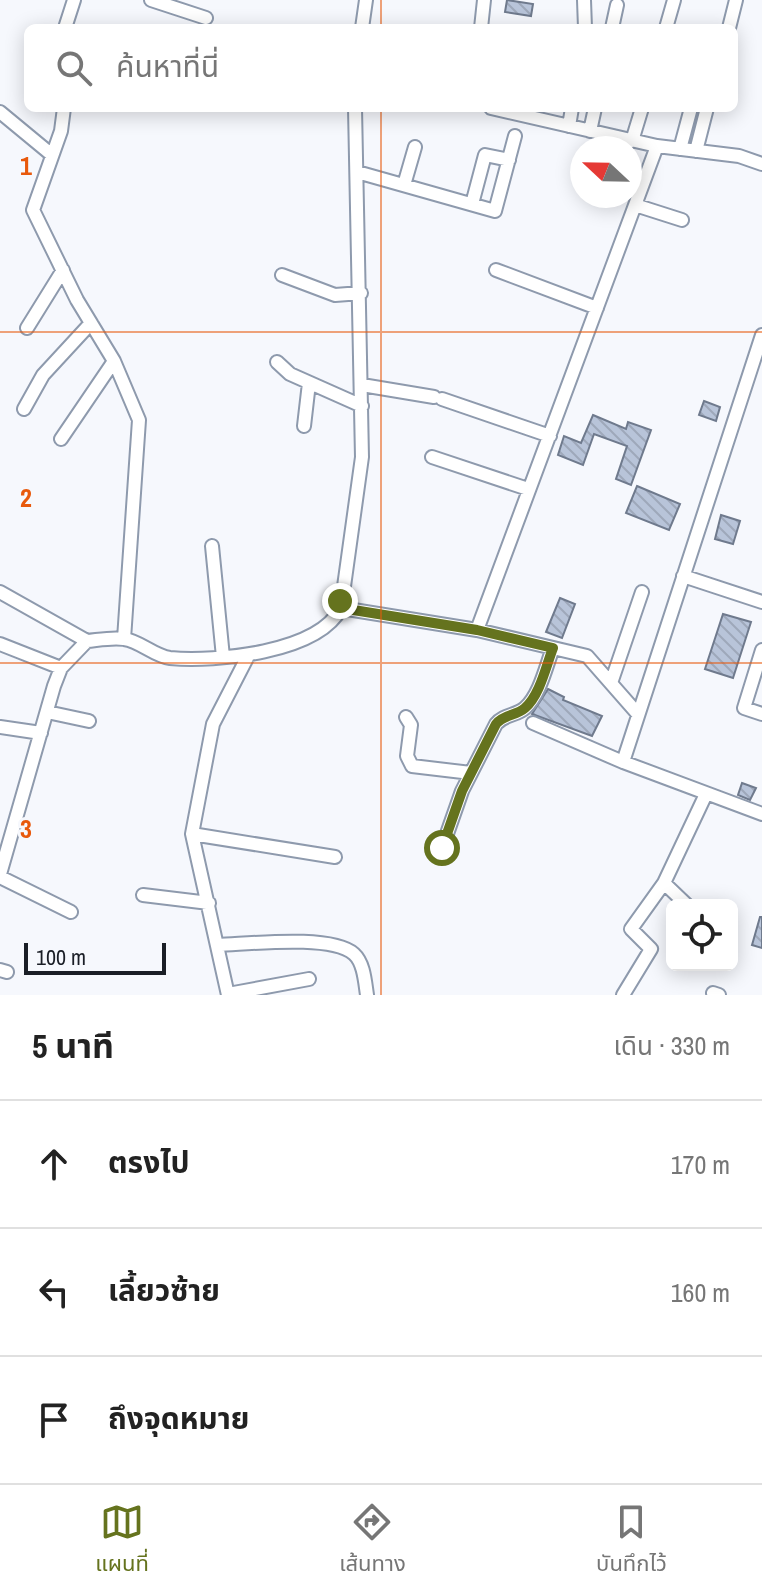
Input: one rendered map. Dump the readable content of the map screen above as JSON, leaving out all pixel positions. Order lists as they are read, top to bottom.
{
  "scale_bar": "100 m",
  "north": "left",
  "page": {
    "search": "ค้นหาที่นี่",
    "scale": "100 m",
    "heading": ["5 นาที", "เดิน · 330 m"],
    "list": [
      ["ตรงไป", "170 m"],
      ["เลี้ยวซ้าย", "160 m"],
      "ถึงจุดหมาย"
    ],
    "nav": ["แผนที่", "เส้นทาง", "บันทึกไว้"]
  },
  "grid": {
    "rows": ["1", "2", "3"]
  }
}
